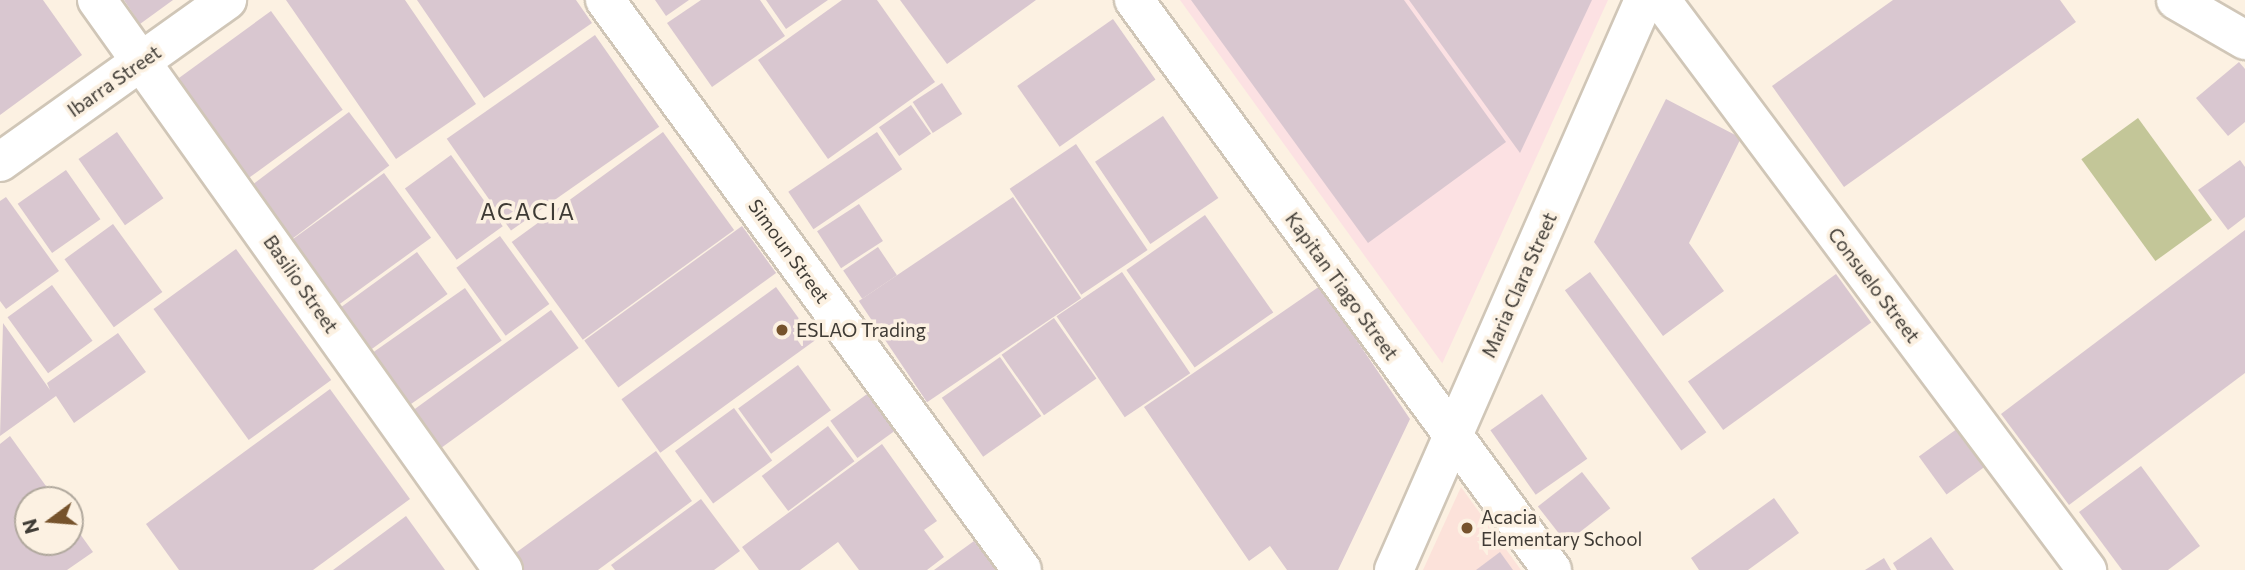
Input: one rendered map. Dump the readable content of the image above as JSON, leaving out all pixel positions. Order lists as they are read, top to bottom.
{
  "streets": {
    "street": [
      "Ibarra Street",
      "Simoun Street",
      "Basilio Street",
      "Maria Clara Street",
      "Consuelo Street",
      "Kapitan Tiago Street"
    ]
  },
  "crossings": [
    ["Ibarra Street", "Basilio Street"],
    ["Maria Clara Street", "Kapitan Tiago Street"]
  ],
  "districts": ["ACACIA"],
  "places": ["ESLAO Trading", "Acacia Elementary School"],
  "north": "left"
}
